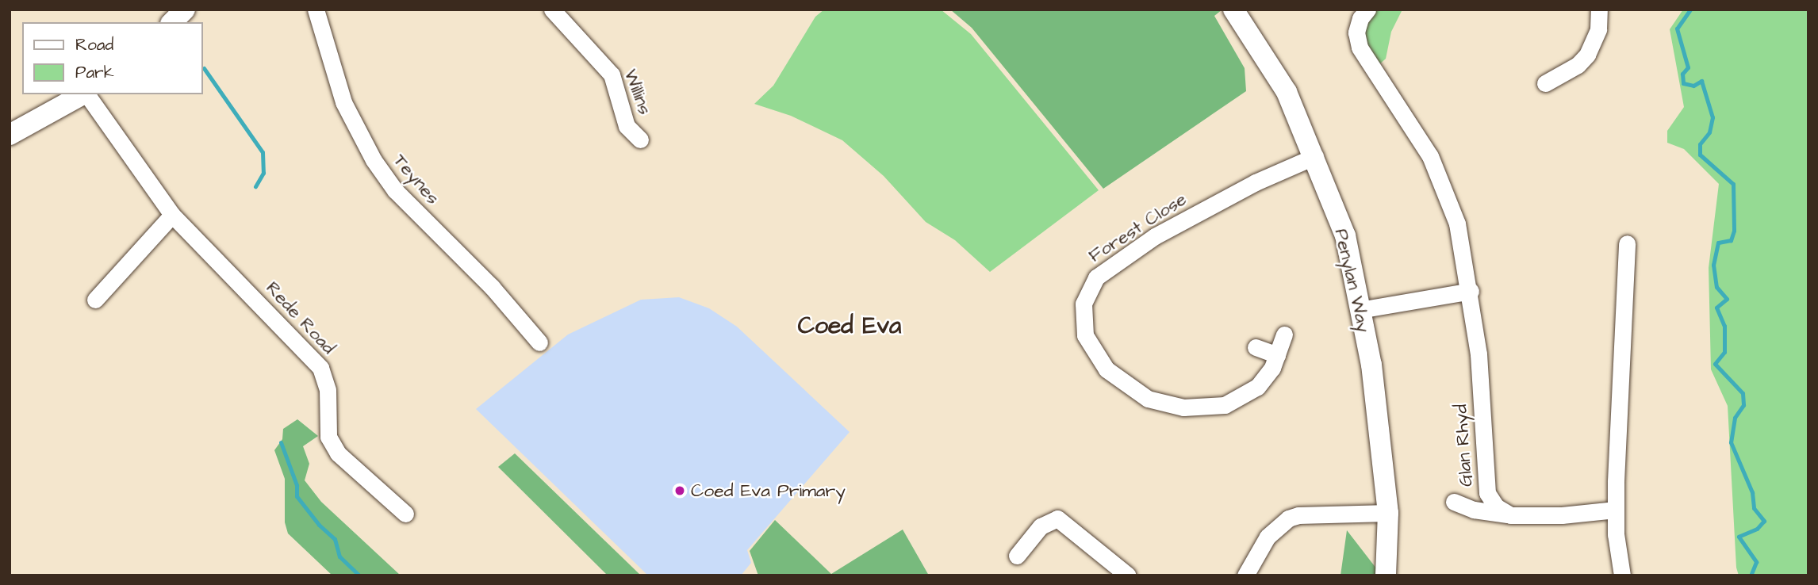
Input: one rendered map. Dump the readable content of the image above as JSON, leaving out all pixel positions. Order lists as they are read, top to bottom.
{
  "streets": {
    "street": [
      "Willins",
      "Teynes",
      "Forest Close",
      "Penylan Way",
      "Rede Road",
      "Glan Rhyd"
    ]
  },
  "crossings": [
    ["Forest Close", "Penylan Way"]
  ],
  "districts": ["Coed Eva"],
  "places": ["Coed Eva Primary"],
  "legend": ["Road", "Park"]
}
